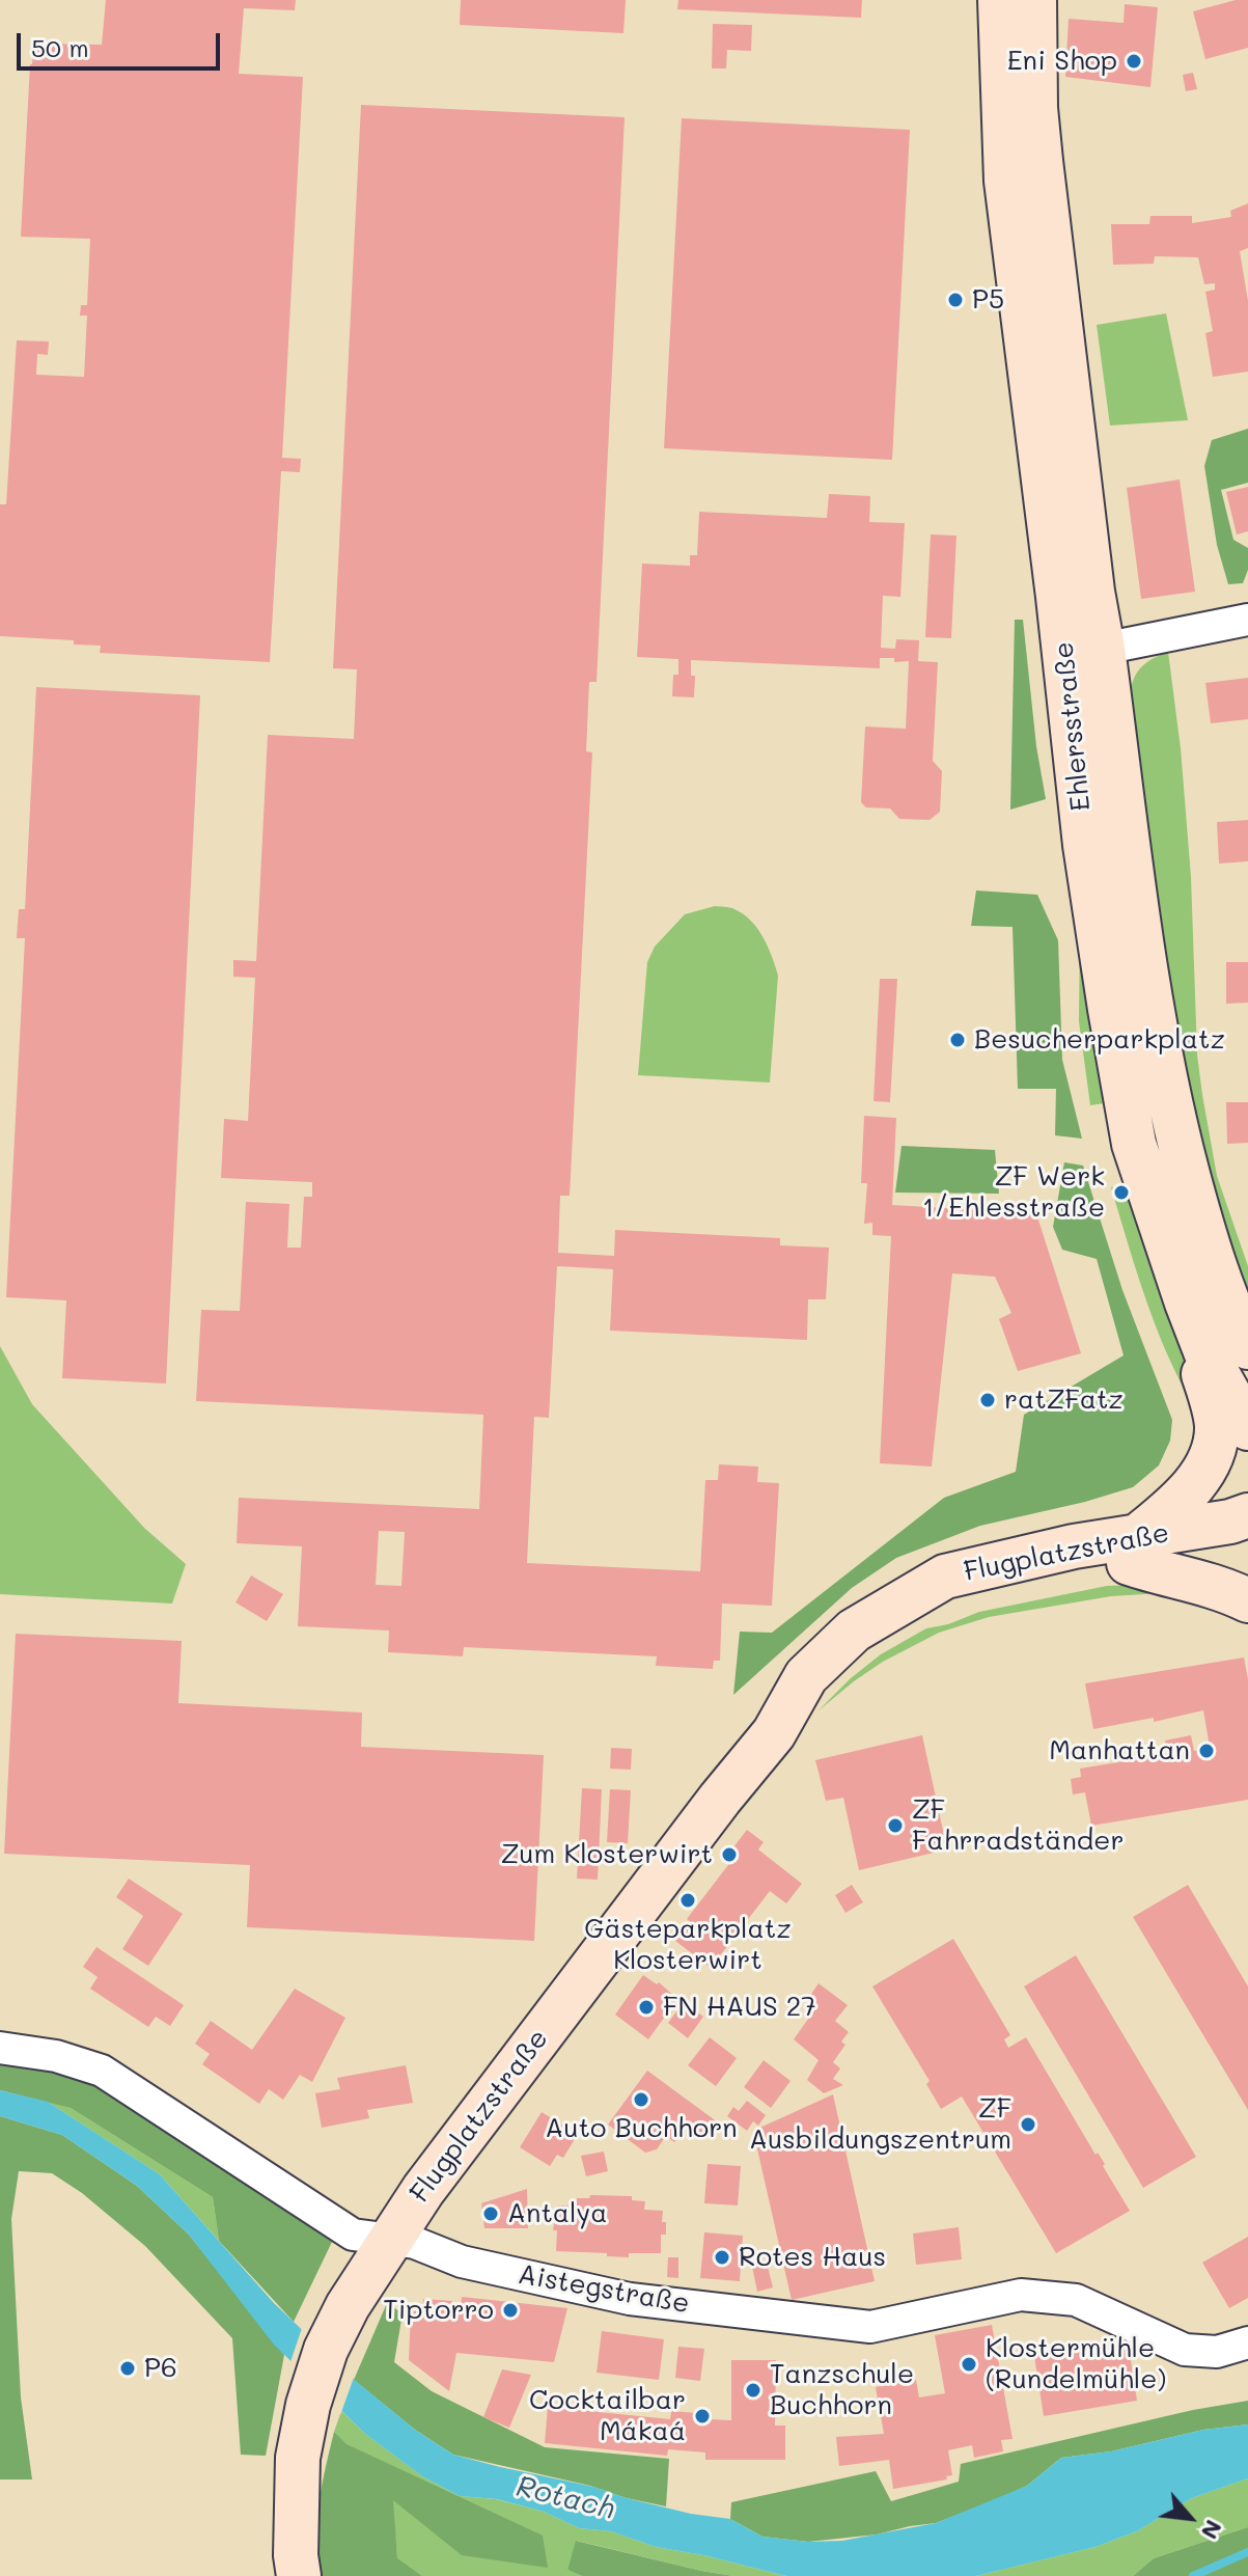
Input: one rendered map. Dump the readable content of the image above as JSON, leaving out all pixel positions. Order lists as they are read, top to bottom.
{
  "streets": {
    "street": ["Ehlersstraße", "Flugplatzstraße", "Aistegstraße"]
  },
  "crossings": [
    ["Flugplatzstraße", "Aistegstraße"]
  ],
  "water": ["Rotach"],
  "places": [
    "Eni Shop",
    "P5",
    "Besucherparkplatz",
    "ZF Werk 1/Ehlesstraße",
    "ratZFatz",
    "Manhattan",
    "ZF Fahrradständer",
    "Zum Klosterwirt",
    "Gästeparkplatz Klosterwirt",
    "FN HAUS 27",
    "Auto Buchhorn",
    "ZF Ausbildungszentrum",
    "Antalya",
    "Rotes Haus",
    "Tiptorro",
    "Klostermühle (Rundelmühle)",
    "P6",
    "Tanzschule Buchhorn",
    "Cocktailbar Mákaá"
  ],
  "scale_bar": "50 m",
  "north": "bottom right"
}
